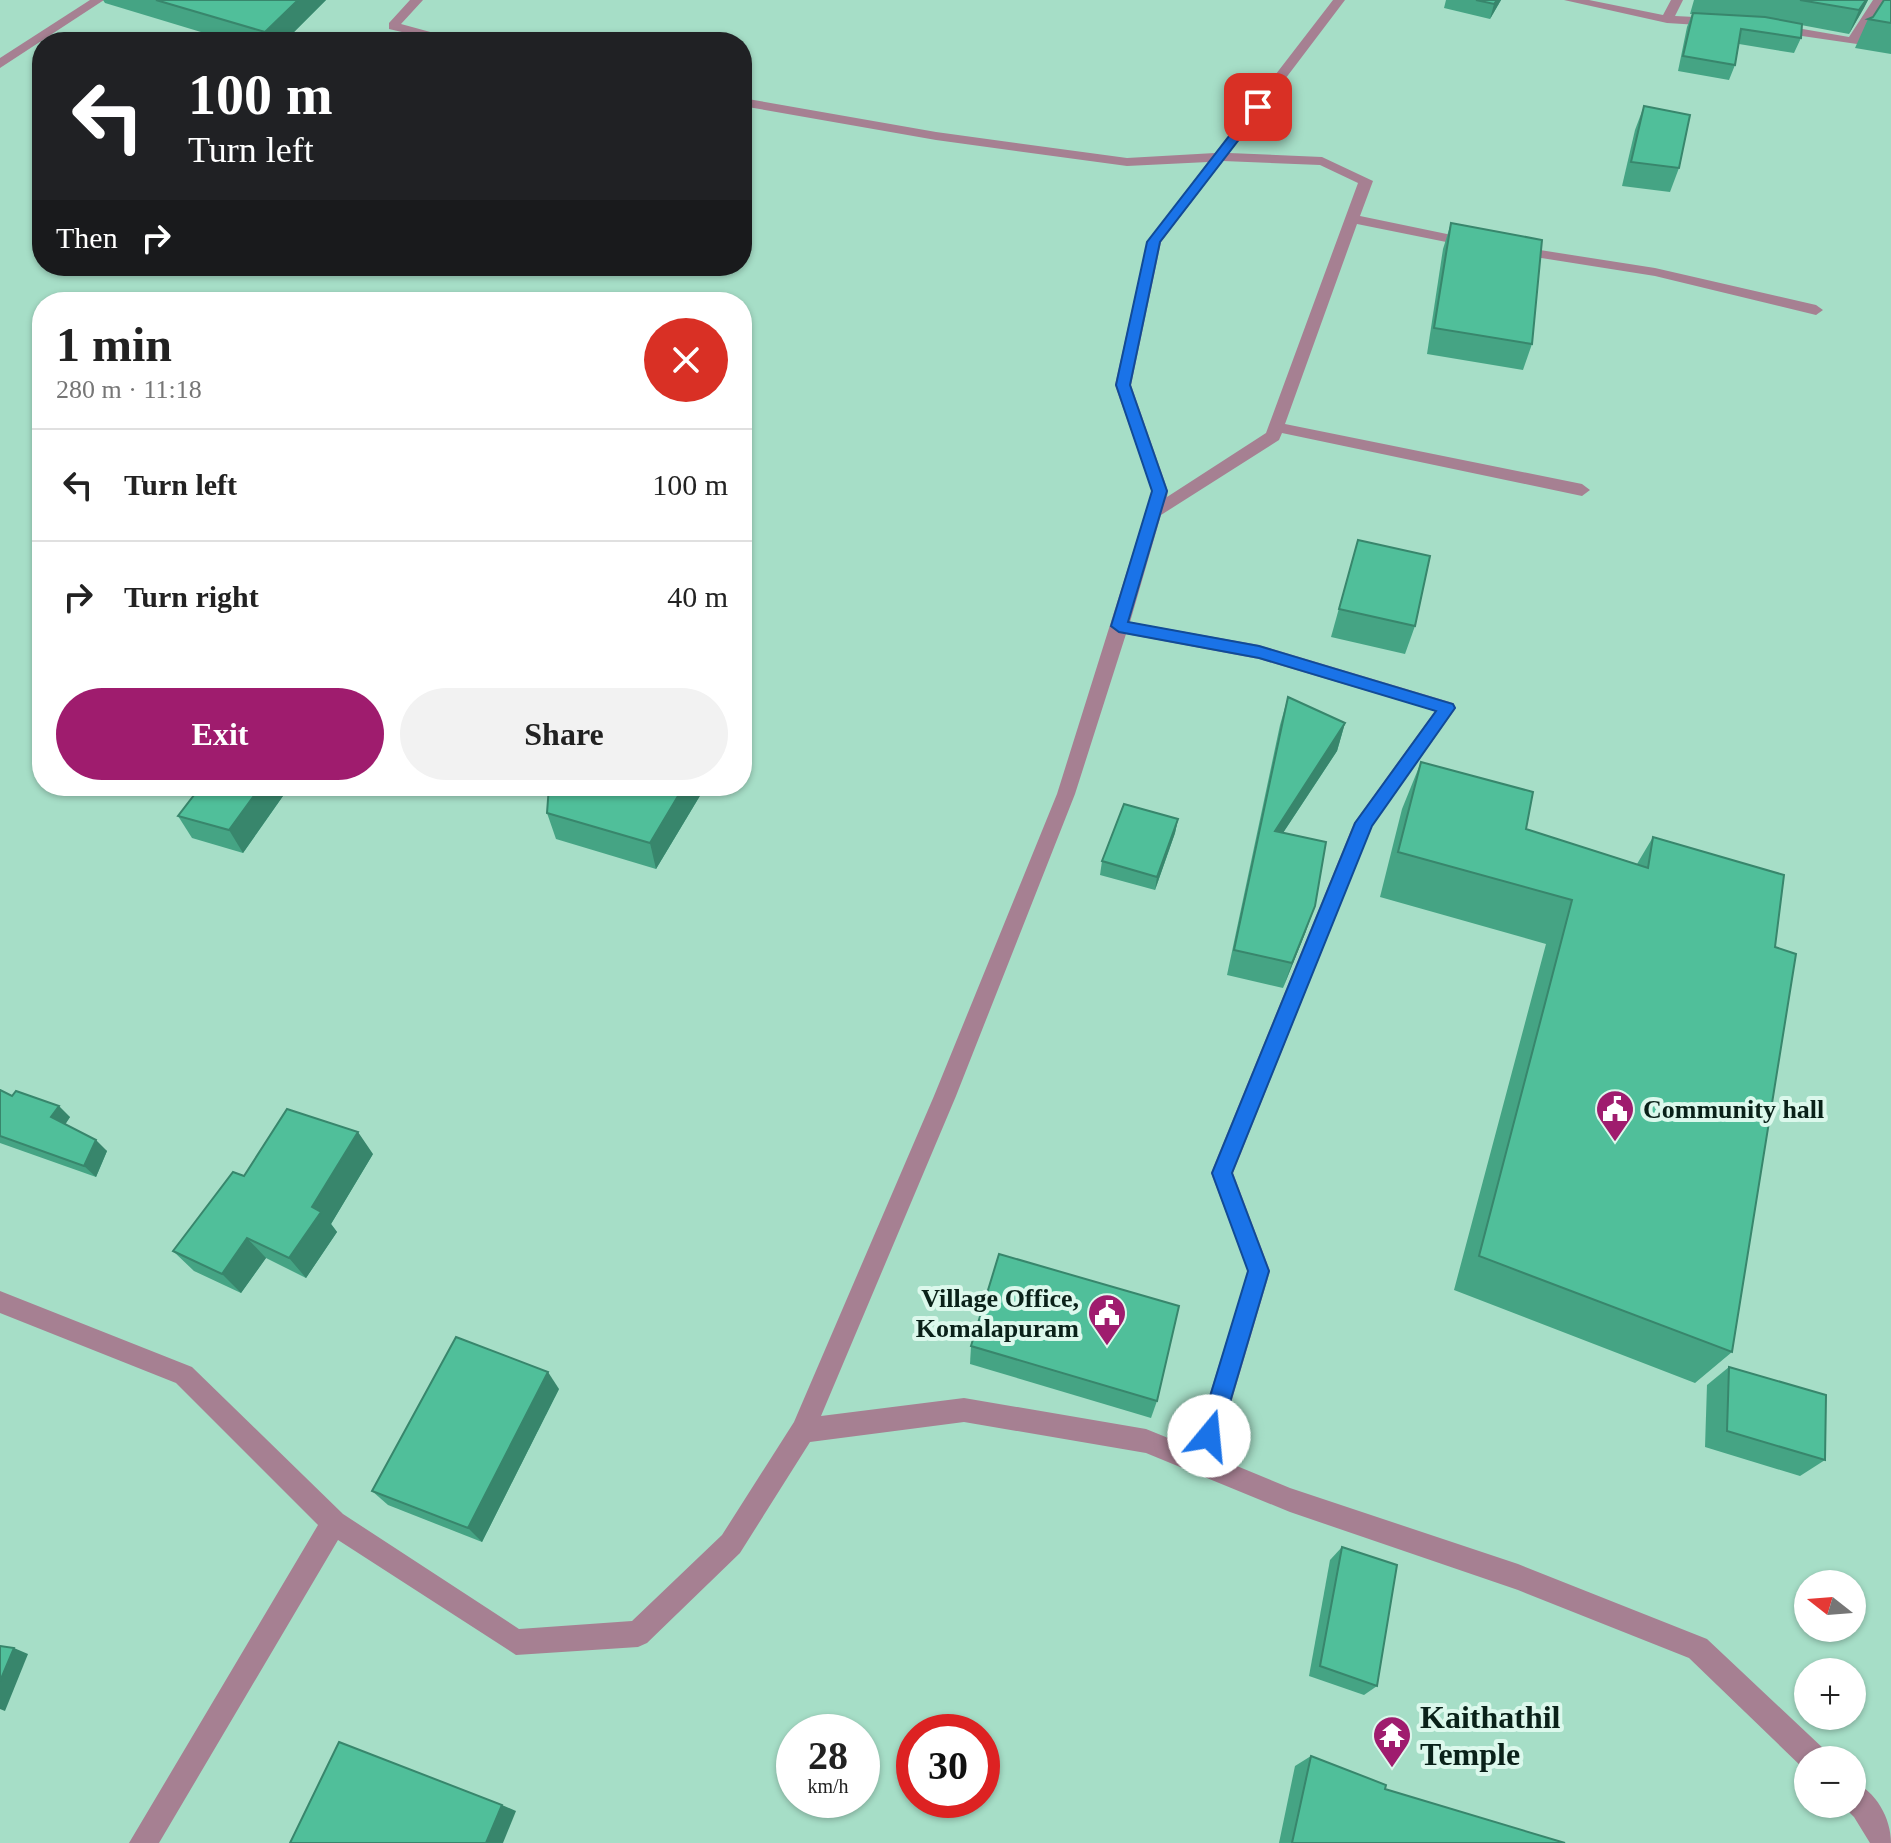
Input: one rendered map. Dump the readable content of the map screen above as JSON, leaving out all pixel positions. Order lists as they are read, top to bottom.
{
  "places": {
    "public building": ["Community hall", "Village Office, Komalapuram"],
    "temple": ["Kaithathil Temple"]
  },
  "north": "left",
  "page": {
    "turn": ["100 m", "Turn left"],
    "then": "Then",
    "heading": ["1 min", "280 m · 11:18"],
    "list": [
      {
        "name": "Turn left",
        "value": "100 m"
      },
      {
        "name": "Turn right",
        "value": "40 m"
      }
    ],
    "buttons": ["Exit", "Share"],
    "map_buttons": ["+", "−"],
    "speed": "28 km/h",
    "limit": "30"
  }
}
